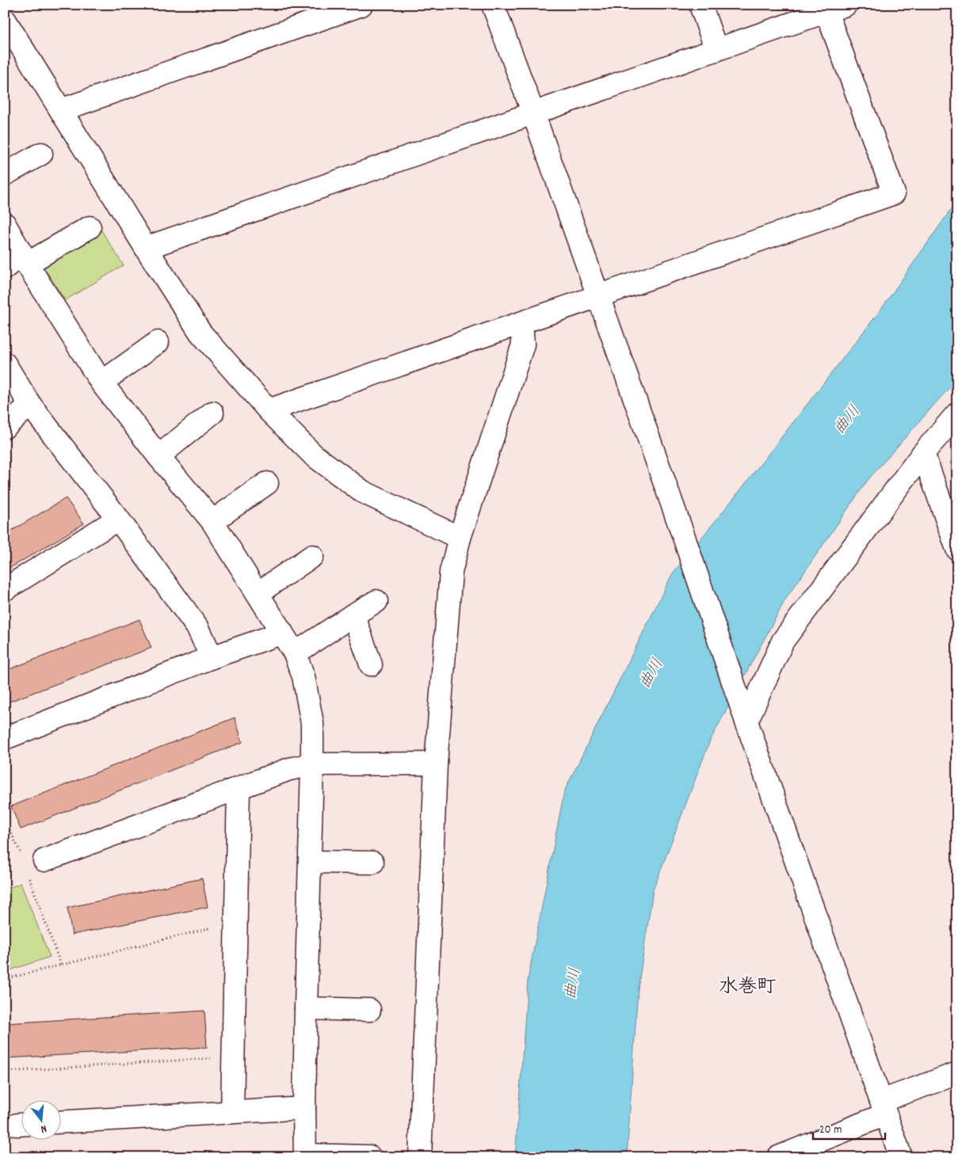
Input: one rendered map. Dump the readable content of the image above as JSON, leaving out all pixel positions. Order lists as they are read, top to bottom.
{
  "districts": ["水巻町"],
  "water": ["曲川"],
  "scale_bar": "20 m",
  "north": "bottom"
}
